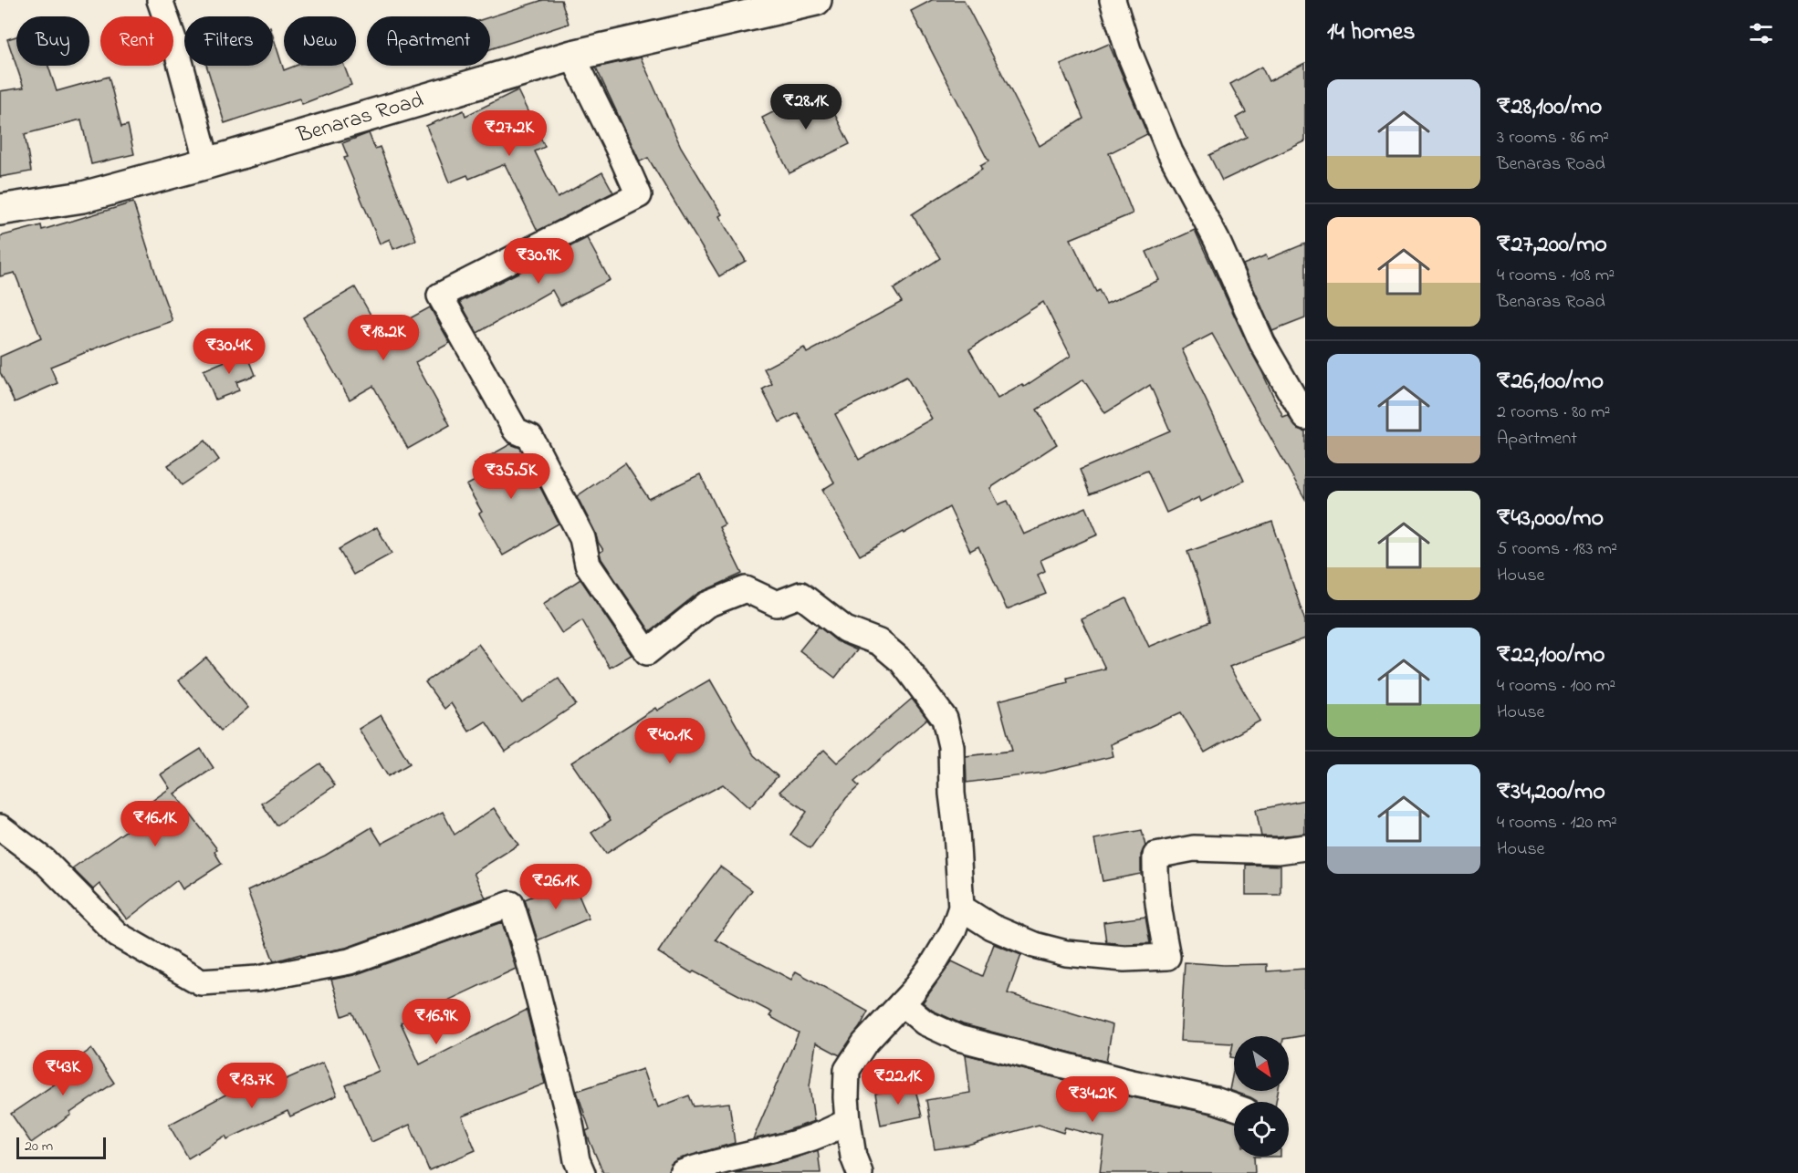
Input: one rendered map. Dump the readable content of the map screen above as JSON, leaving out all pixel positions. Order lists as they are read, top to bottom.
{
  "streets": {
    "main road": ["Benaras Road"]
  },
  "scale_bar": "20 m",
  "north": "bottom right",
  "page": {
    "heading": "14 homes",
    "chip": [
      "Buy",
      "Rent",
      "Filters",
      "New",
      "Apartment"
    ],
    "list": [
      {
        "name": "₹28,100/mo",
        "note": "3 rooms · 86 m² · Benaras Road"
      },
      {
        "name": "₹27,200/mo",
        "note": "4 rooms · 108 m² · Benaras Road"
      },
      {
        "name": "₹26,100/mo",
        "note": "2 rooms · 80 m² · Apartment"
      },
      {
        "name": "₹43,000/mo",
        "note": "5 rooms · 183 m² · House"
      },
      {
        "name": "₹22,100/mo",
        "note": "4 rooms · 100 m² · House"
      },
      {
        "name": "₹34,200/mo",
        "note": "4 rooms · 120 m² · House"
      }
    ],
    "price": [
      "₹28.1K",
      "₹27.2K",
      "₹30.9K",
      "₹18.2K",
      "₹30.4K",
      "₹35.5K",
      "₹40.1K",
      "₹16.1K",
      "₹26.1K",
      "₹16.9K",
      "₹43K",
      "₹22.1K",
      "₹13.7K",
      "₹34.2K"
    ],
    "scale": "20 m"
  }
}
